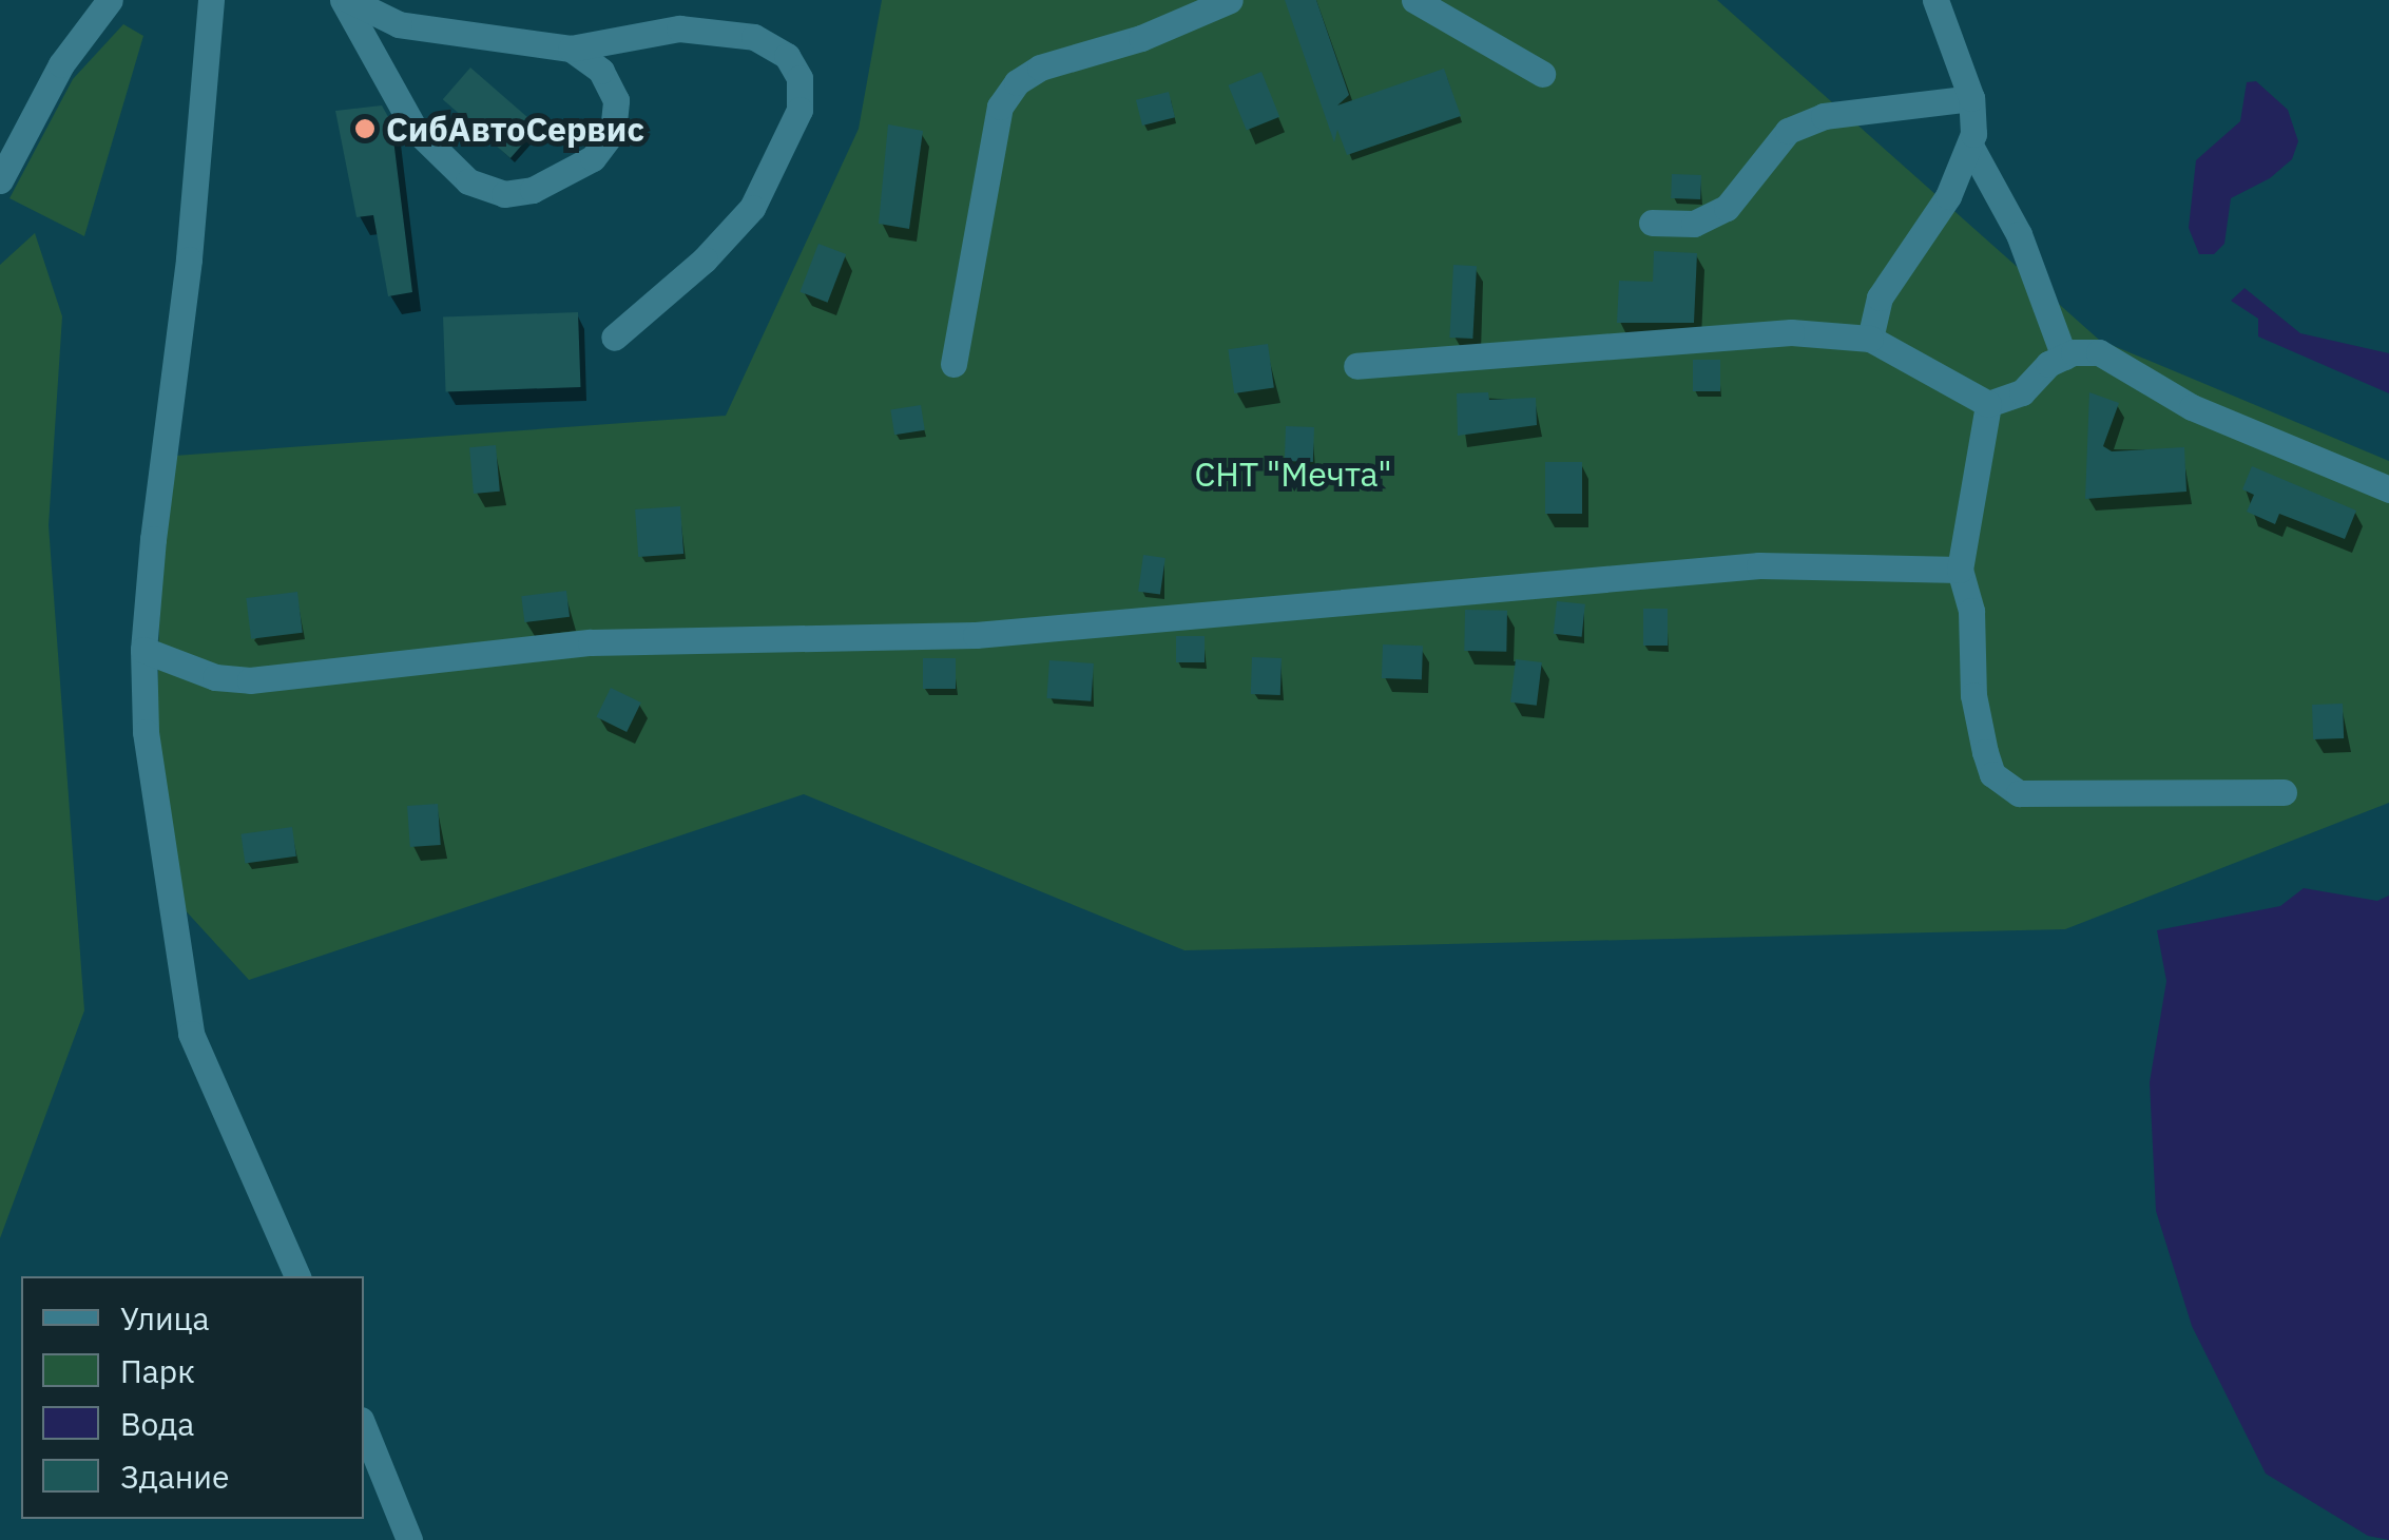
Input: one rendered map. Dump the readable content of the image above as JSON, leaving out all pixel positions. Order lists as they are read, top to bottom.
{
  "parks": ["СНТ \"Мечта\""],
  "places": ["СибАвтоСервис"],
  "legend": [
    "Улица",
    "Парк",
    "Вода",
    "Здание"
  ]
}
